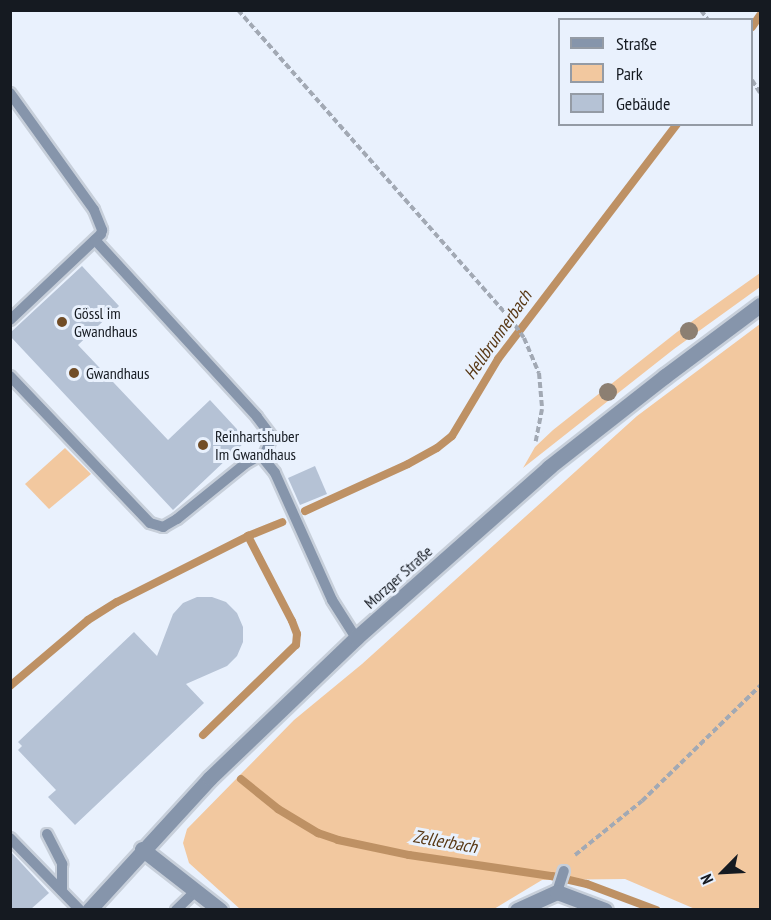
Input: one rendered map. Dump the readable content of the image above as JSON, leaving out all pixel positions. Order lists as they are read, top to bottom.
{
  "streets": {
    "street": ["Morzger Straße"]
  },
  "water": ["Hellbrunnerbach", "Zellerbach"],
  "places": ["Gössl im Gwandhaus", "Gwandhaus", "Reinhartshuber Im Gwandhaus"],
  "legend": ["Straße", "Park", "Gebäude"],
  "north": "bottom left"
}
